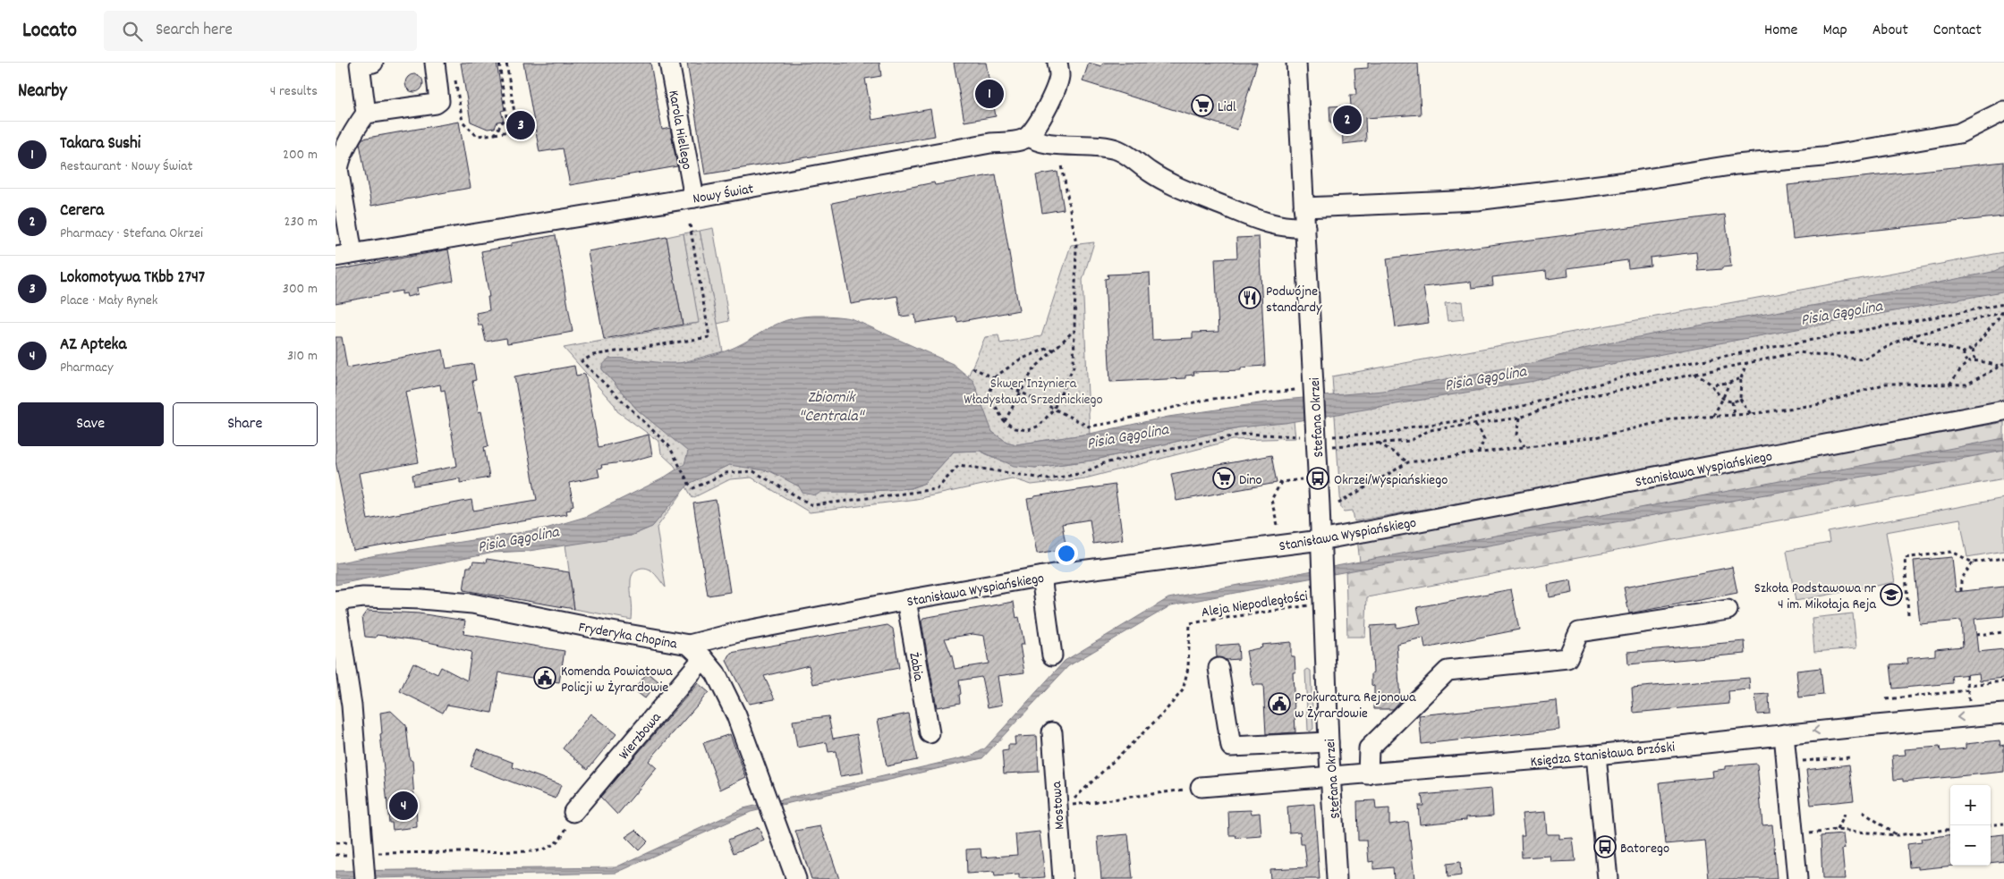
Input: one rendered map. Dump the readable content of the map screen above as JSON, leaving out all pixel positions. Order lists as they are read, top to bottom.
{
  "streets": {
    "street": [
      "Karola Hiellego",
      "Nowy Świat",
      "Stefana Okrzei",
      "Stanisława Wyspiańskiego",
      "Fryderyka Chopina",
      "Żabia",
      "Wierzbowa",
      "Księdza Stanisława Brzóski",
      "Mostowa"
    ],
    "path": ["Aleja Niepodległości"]
  },
  "crossings": [
    ["Karola Hiellego", "Nowy Świat"],
    ["Stefana Okrzei", "Stanisława Wyspiańskiego"],
    ["Stefana Okrzei", "Aleja Niepodległości"],
    ["Stefana Okrzei", "Księdza Stanisława Brzóski"],
    ["Stanisława Wyspiańskiego", "Fryderyka Chopina"],
    ["Stanisława Wyspiańskiego", "Żabia"],
    ["Aleja Niepodległości", "Księdza Stanisława Brzóski"],
    ["Fryderyka Chopina", "Wierzbowa"]
  ],
  "water": ["Pisia Gągolina", "Zbiornik \"Centrala\""],
  "parks": ["Skwer Inżyniera Władysława Srzednickiego"],
  "places": {
    "supermarket": ["Lidl", "Dino"],
    "restaurant": ["Podwójne standardy"],
    "bus stop": ["Okrzei/Wyspiańskiego", "Batorego"],
    "school or university": ["Szkoła Podstawowa nr 4 im. Mikołaja Reja"],
    "public building": ["Komenda Powiatowa Policji w Żyrardowie", "Prokuratura Rejonowa w Żyrardowie"]
  },
  "page": {
    "header": "Locato",
    "search": "Search here",
    "nav": [
      "Home",
      "Map",
      "About",
      "Contact"
    ],
    "heading": ["Nearby", "4 results"],
    "pins": [
      "1",
      "2",
      "3",
      "4"
    ],
    "list": [
      {
        "mark": "1",
        "name": "Takara Sushi",
        "note": "Restaurant · Nowy Świat",
        "value": "200 m"
      },
      {
        "mark": "2",
        "name": "Cerera",
        "note": "Pharmacy · Stefana Okrzei",
        "value": "230 m"
      },
      {
        "mark": "3",
        "name": "Lokomotywa TKbb 2747",
        "note": "Place · Mały Rynek",
        "value": "300 m"
      },
      {
        "mark": "4",
        "name": "AZ Apteka",
        "note": "Pharmacy",
        "value": "310 m"
      }
    ],
    "buttons": ["Save", "Share"],
    "map_buttons": ["+", "−"]
  }
}
